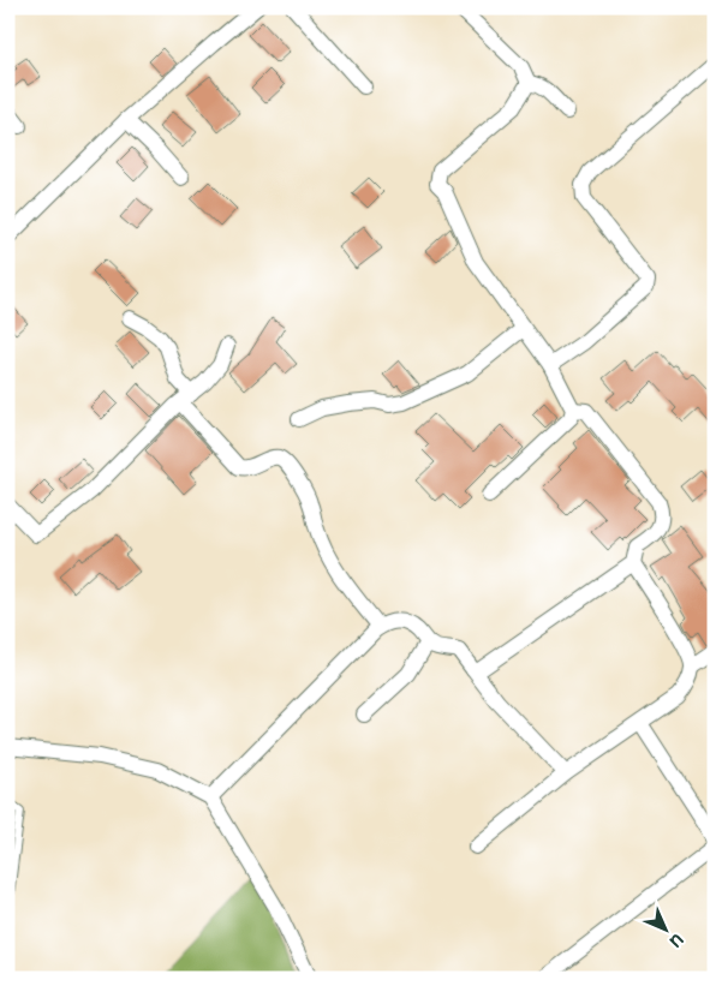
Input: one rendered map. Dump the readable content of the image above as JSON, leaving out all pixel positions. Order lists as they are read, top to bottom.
{
  "north": "bottom right"
}
